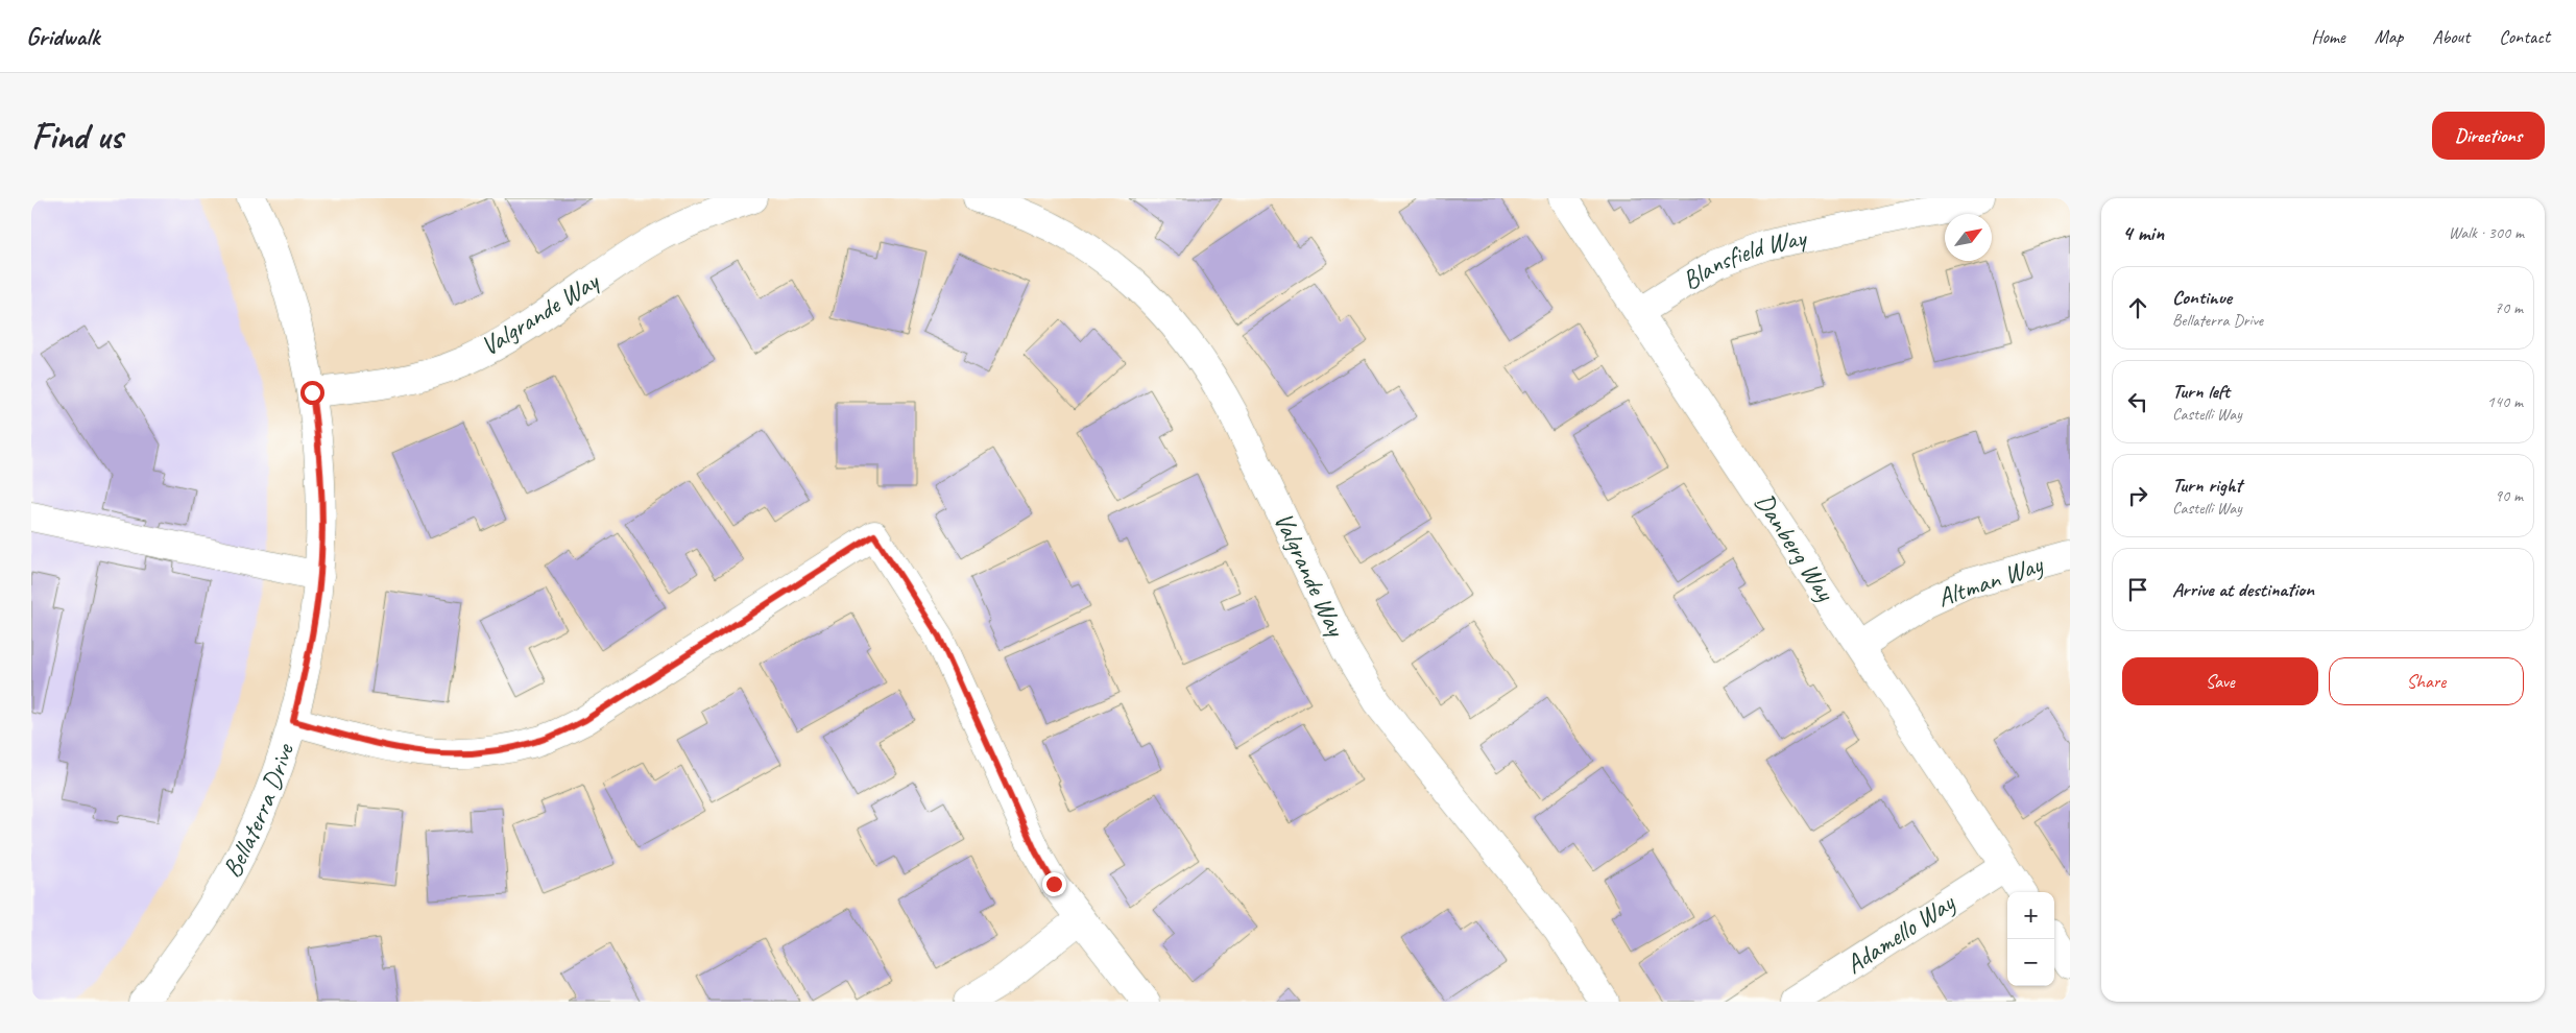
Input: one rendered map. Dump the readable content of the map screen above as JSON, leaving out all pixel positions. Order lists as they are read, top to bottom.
{
  "streets": {
    "street": [
      "Blansfield Way",
      "Valgrande Way",
      "Danberg Way",
      "Altman Way",
      "Bellaterra Drive",
      "Adamello Way"
    ]
  },
  "crossings": [
    ["Blansfield Way", "Danberg Way"],
    ["Valgrande Way", "Bellaterra Drive"],
    ["Danberg Way", "Altman Way"],
    ["Danberg Way", "Adamello Way"]
  ],
  "north": "top right",
  "page": {
    "header": "Gridwalk",
    "nav": [
      "Home",
      "Map",
      "About",
      "Contact"
    ],
    "buttons": [
      "Directions",
      ["Save", "Share"]
    ],
    "title": "Find us",
    "heading": ["4 min", "Walk · 300 m"],
    "list": [
      ["Continue", "Bellaterra Drive", "70 m"],
      ["Turn left", "Castelli Way", "140 m"],
      ["Turn right", "Castelli Way", "90 m"],
      "Arrive at destination"
    ],
    "map_buttons": ["+", "−"]
  }
}
